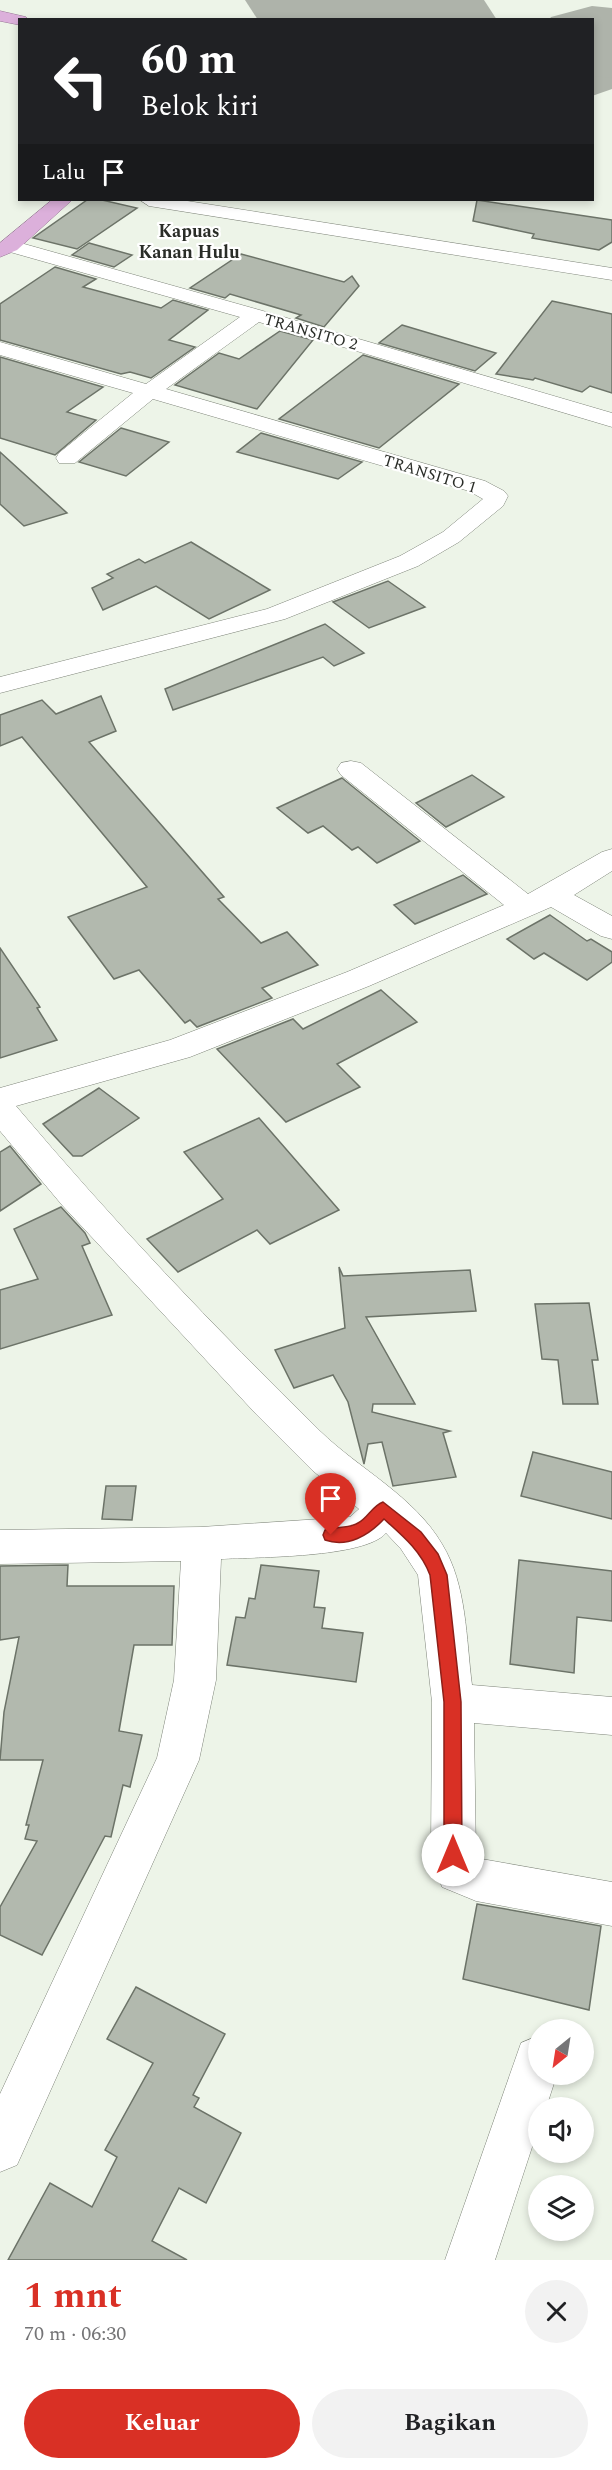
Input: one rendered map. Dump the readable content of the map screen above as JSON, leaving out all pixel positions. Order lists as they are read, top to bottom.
{
  "streets": {
    "street": ["TRANSITO 2", "TRANSITO 1"]
  },
  "districts": ["Kapuas Kanan Hulu"],
  "north": "bottom left",
  "page": {
    "turn": ["60 m", "Belok kiri"],
    "then": "Lalu",
    "heading": ["1 mnt", "70 m · 06:30"],
    "buttons": ["Keluar", "Bagikan"]
  }
}
